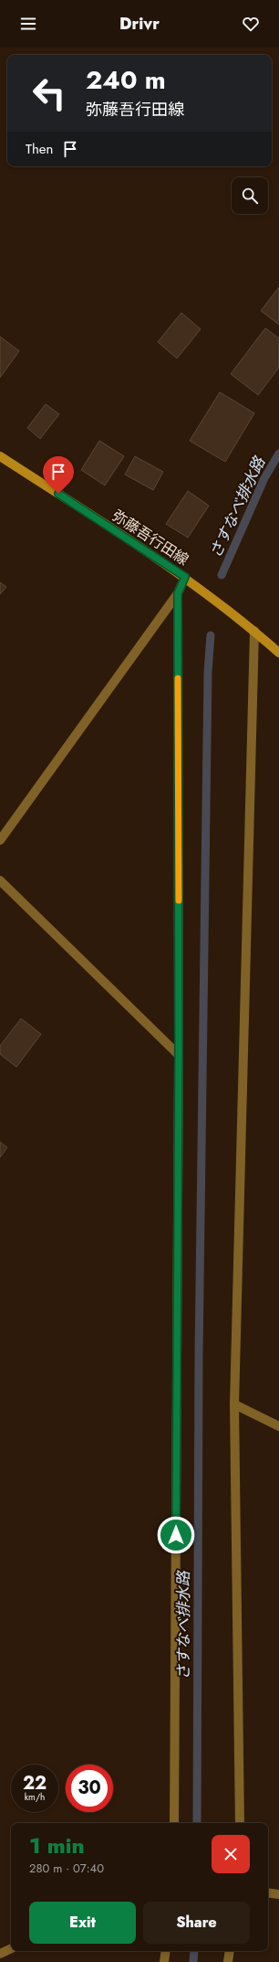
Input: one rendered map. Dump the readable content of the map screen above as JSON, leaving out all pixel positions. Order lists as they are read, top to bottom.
{
  "streets": {
    "main road": ["弥藤吾行田線"]
  },
  "water": ["さすなべ排水路"],
  "page": {
    "header": "Drivr",
    "turn": ["240 m", "弥藤吾行田線"],
    "then": "Then",
    "speed": "22 km/h",
    "limit": "30",
    "heading": ["1 min", "280 m · 07:40"],
    "buttons": ["Exit", "Share"]
  }
}
